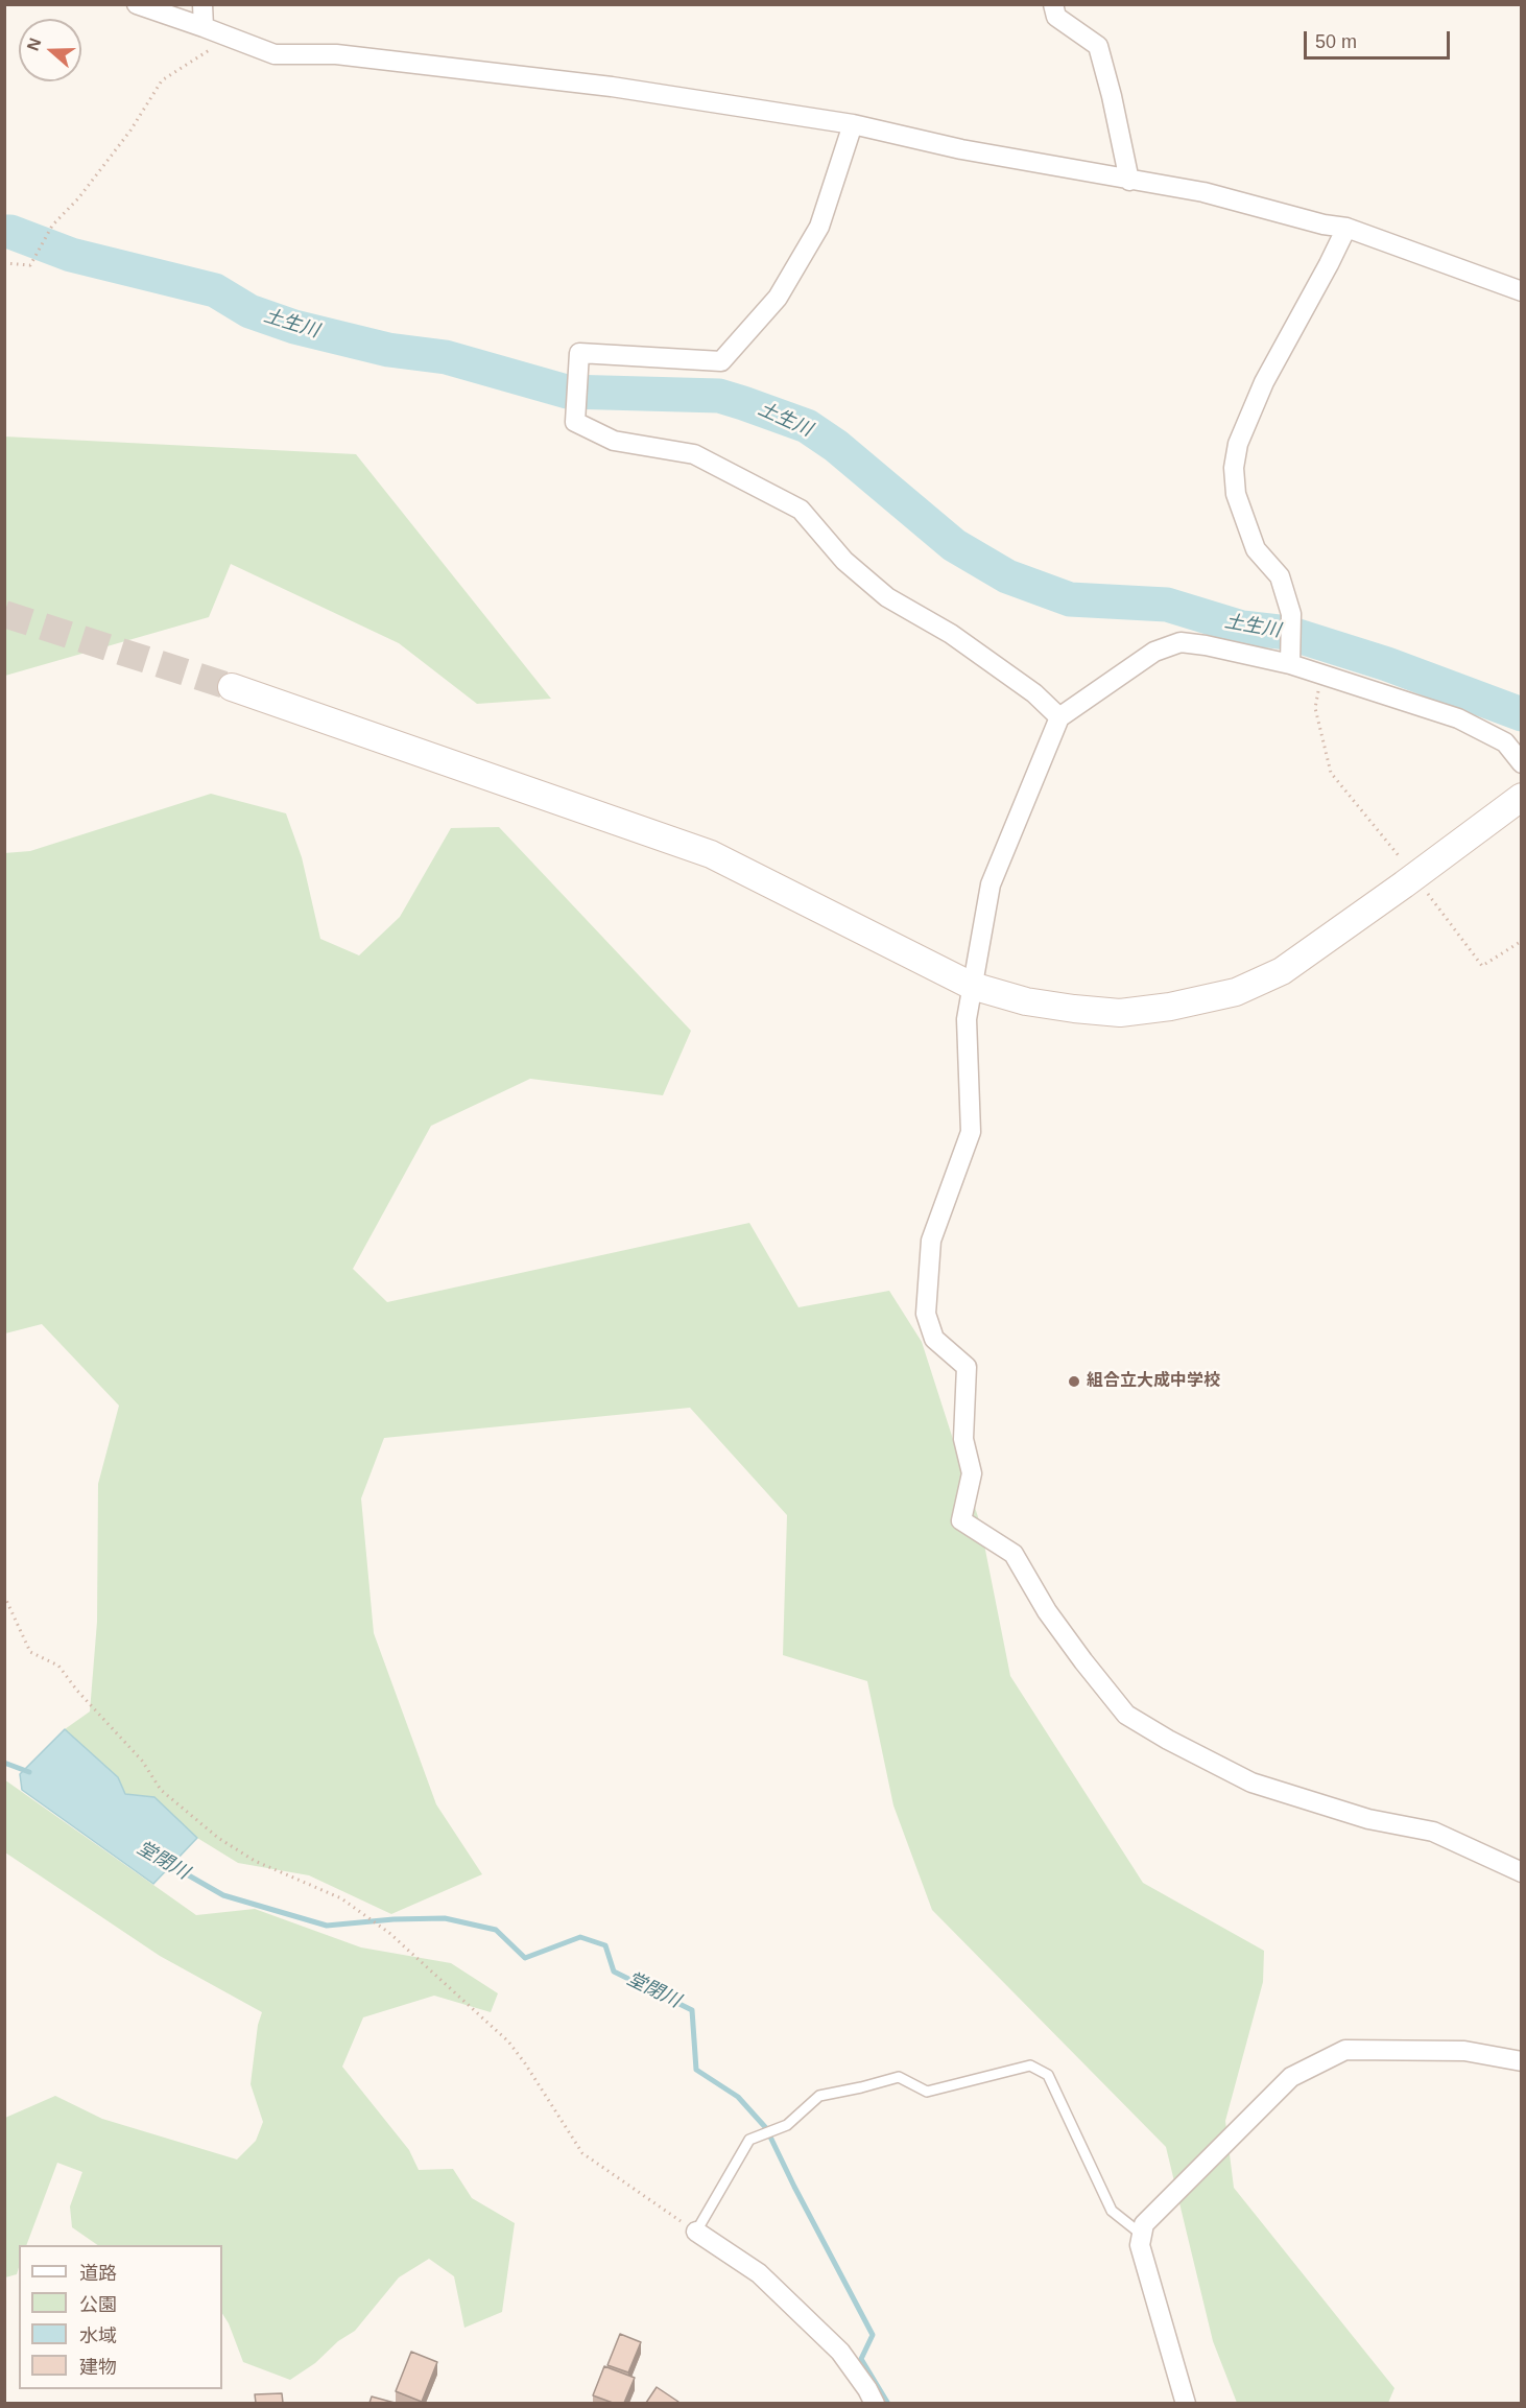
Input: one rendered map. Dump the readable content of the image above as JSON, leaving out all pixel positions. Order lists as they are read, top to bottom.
{
  "water": ["土生川", "堂閉川"],
  "places": ["組合立大成中学校"],
  "legend": [
    "道路",
    "公園",
    "水域",
    "建物"
  ],
  "scale_bar": "50 m",
  "north": "left"
}
